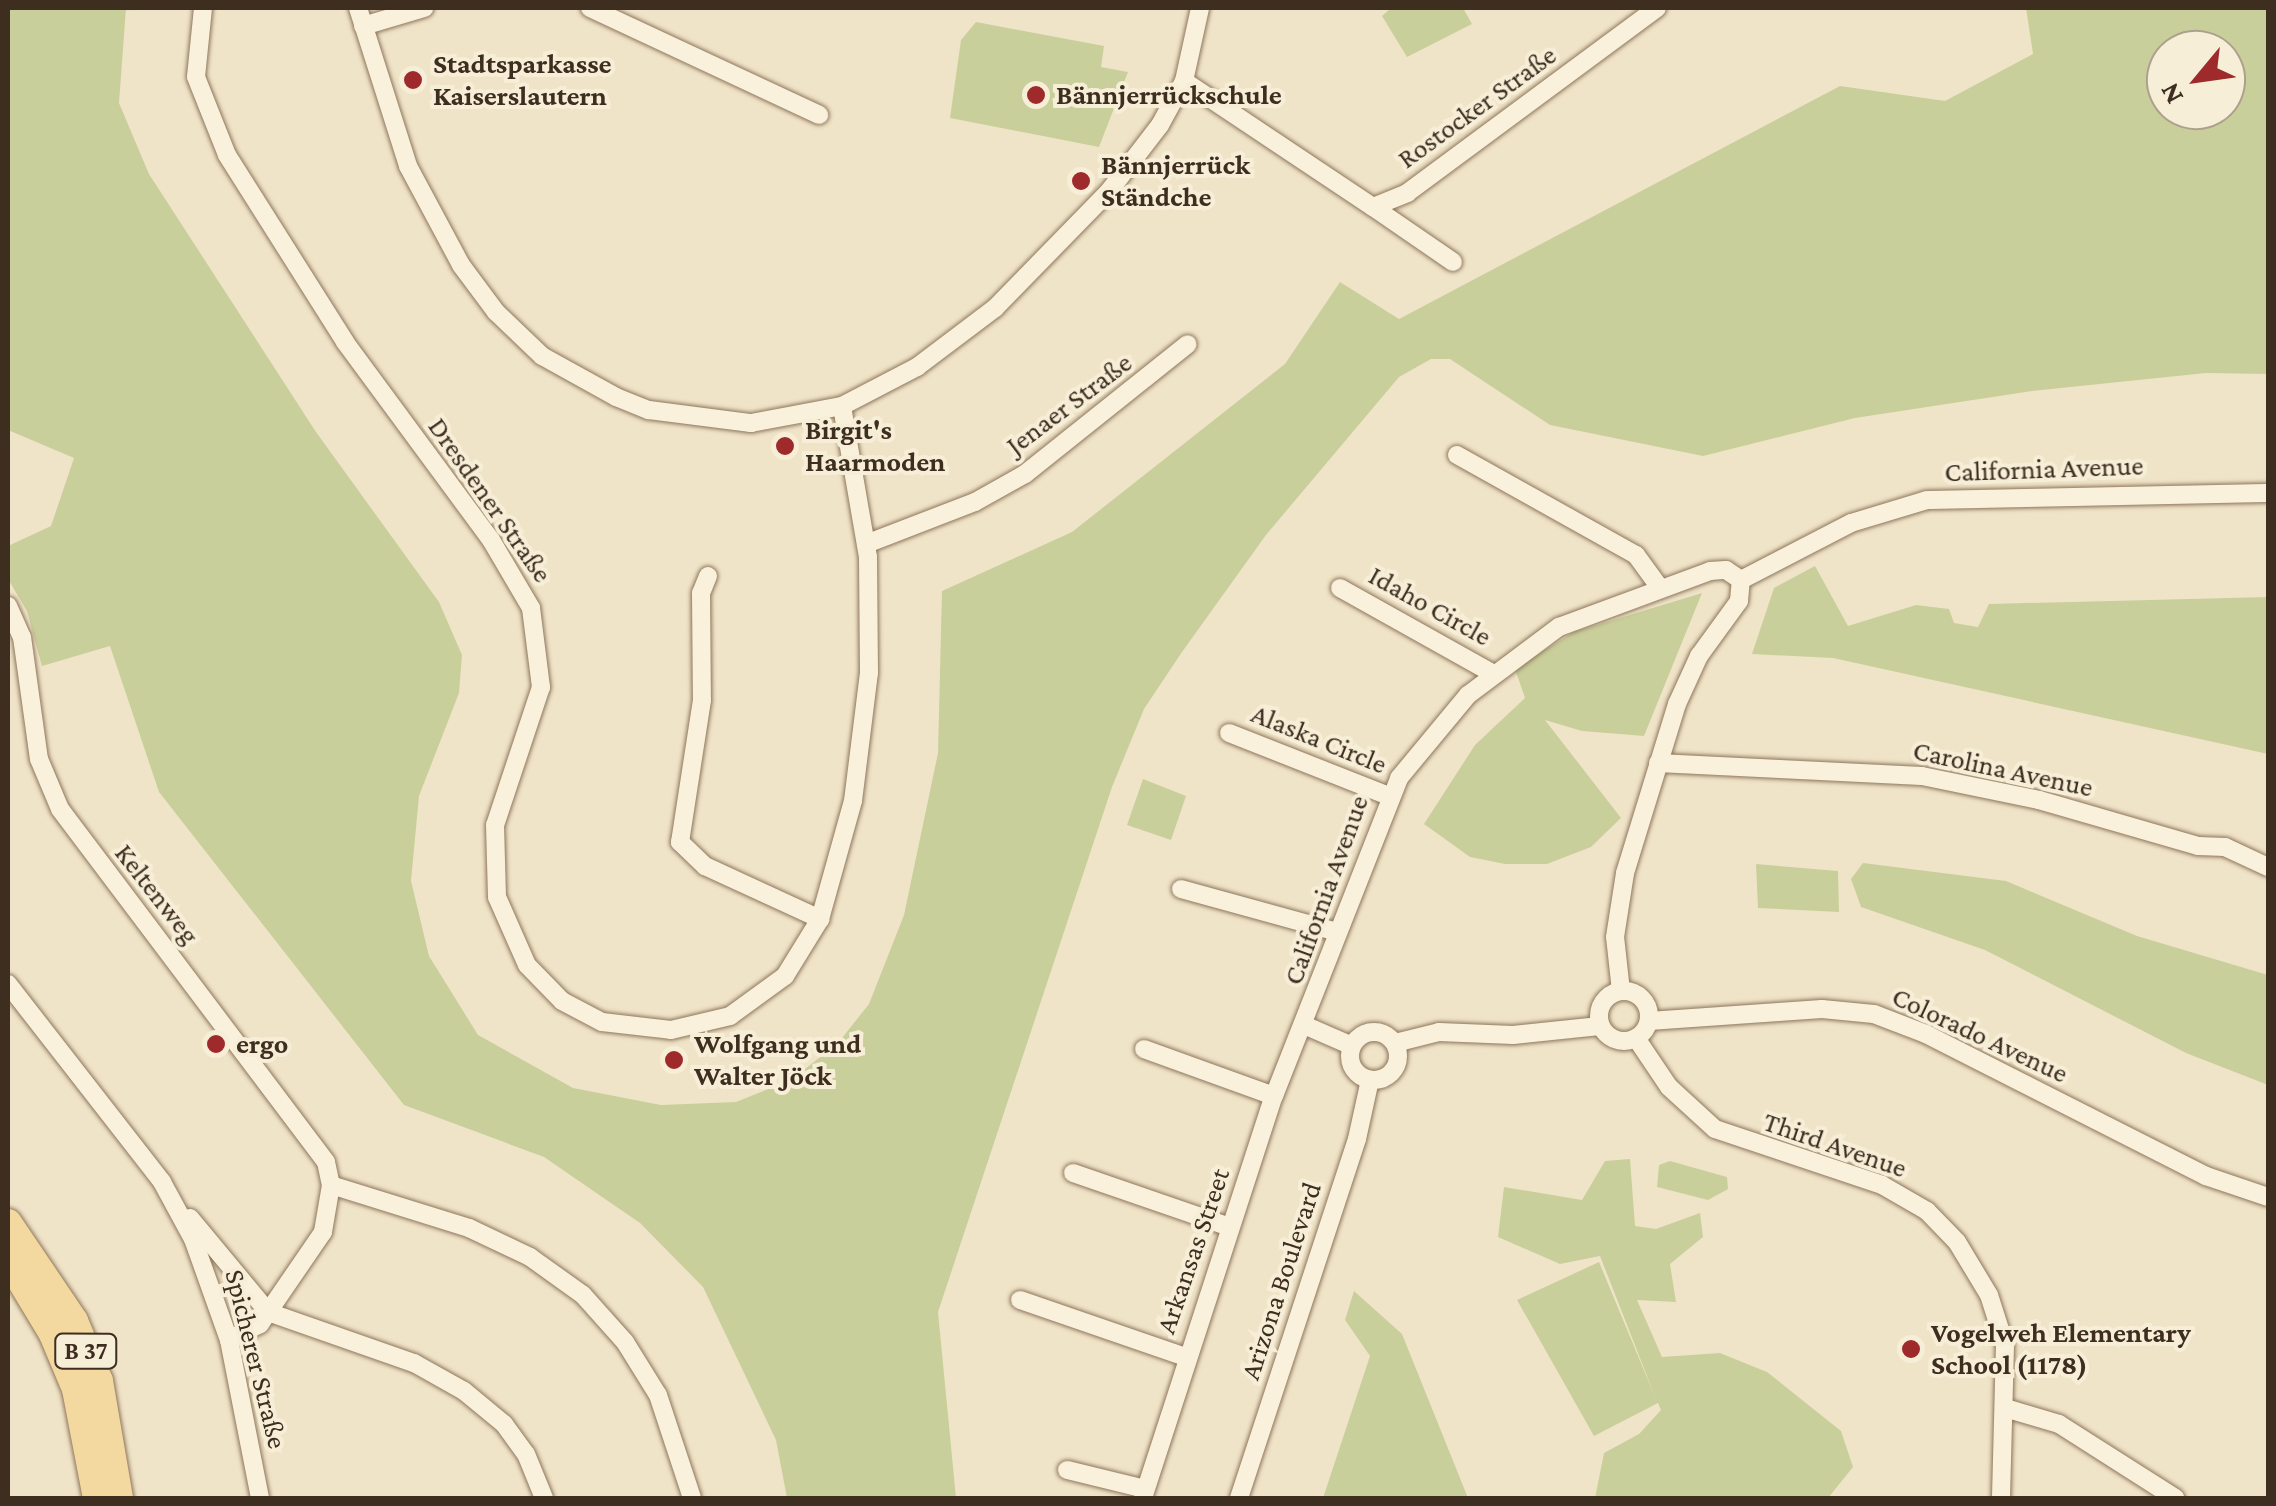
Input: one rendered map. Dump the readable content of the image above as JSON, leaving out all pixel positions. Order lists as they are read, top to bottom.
{
  "streets": {
    "main road": ["B 37"],
    "street": [
      "Rostocker Straße",
      "Jenaer Straße",
      "California Avenue",
      "Dresdener Straße",
      "Idaho Circle",
      "Alaska Circle",
      "Carolina Avenue",
      "Keltenweg",
      "Colorado Avenue",
      "Third Avenue",
      "Arkansas Street",
      "Arizona Boulevard",
      "Spicherer Straße"
    ]
  },
  "crossings": [
    ["Jenaer Straße", "Dresdener Straße"],
    ["California Avenue", "Idaho Circle"],
    ["California Avenue", "Alaska Circle"],
    ["California Avenue", "Arkansas Street"],
    ["Colorado Avenue", "Third Avenue"]
  ],
  "places": [
    "Stadtsparkasse Kaiserslautern",
    "Bännjerrückschule",
    "Bännjerrück Ständche",
    "Birgit's Haarmoden",
    "ergo",
    "Wolfgang und Walter Jöck",
    "Vogelweh Elementary School (1178)"
  ],
  "north": "bottom left"
}
